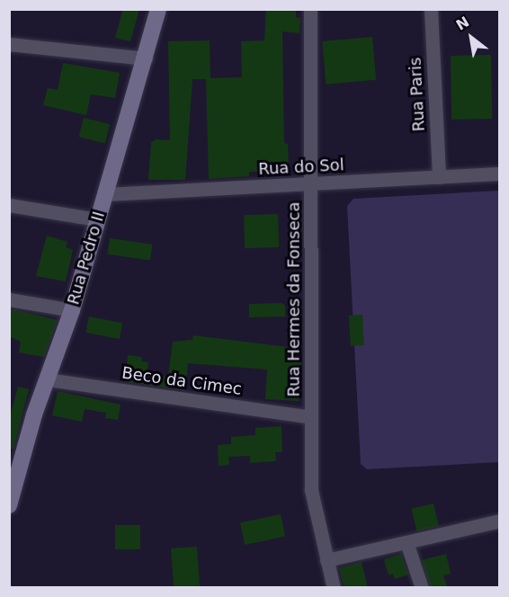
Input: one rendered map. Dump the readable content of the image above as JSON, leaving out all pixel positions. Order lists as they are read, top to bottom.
{
  "streets": {
    "street": [
      "Rua Paris",
      "Rua do Sol",
      "Rua Pedro II",
      "Rua Hermes da Fonseca",
      "Beco da Cimec"
    ]
  },
  "crossings": [
    ["Rua Paris", "Rua do Sol"],
    ["Rua do Sol", "Rua Pedro II"],
    ["Rua do Sol", "Rua Hermes da Fonseca"],
    ["Rua Pedro II", "Beco da Cimec"],
    ["Rua Hermes da Fonseca", "Beco da Cimec"]
  ],
  "north": "top left"
}
